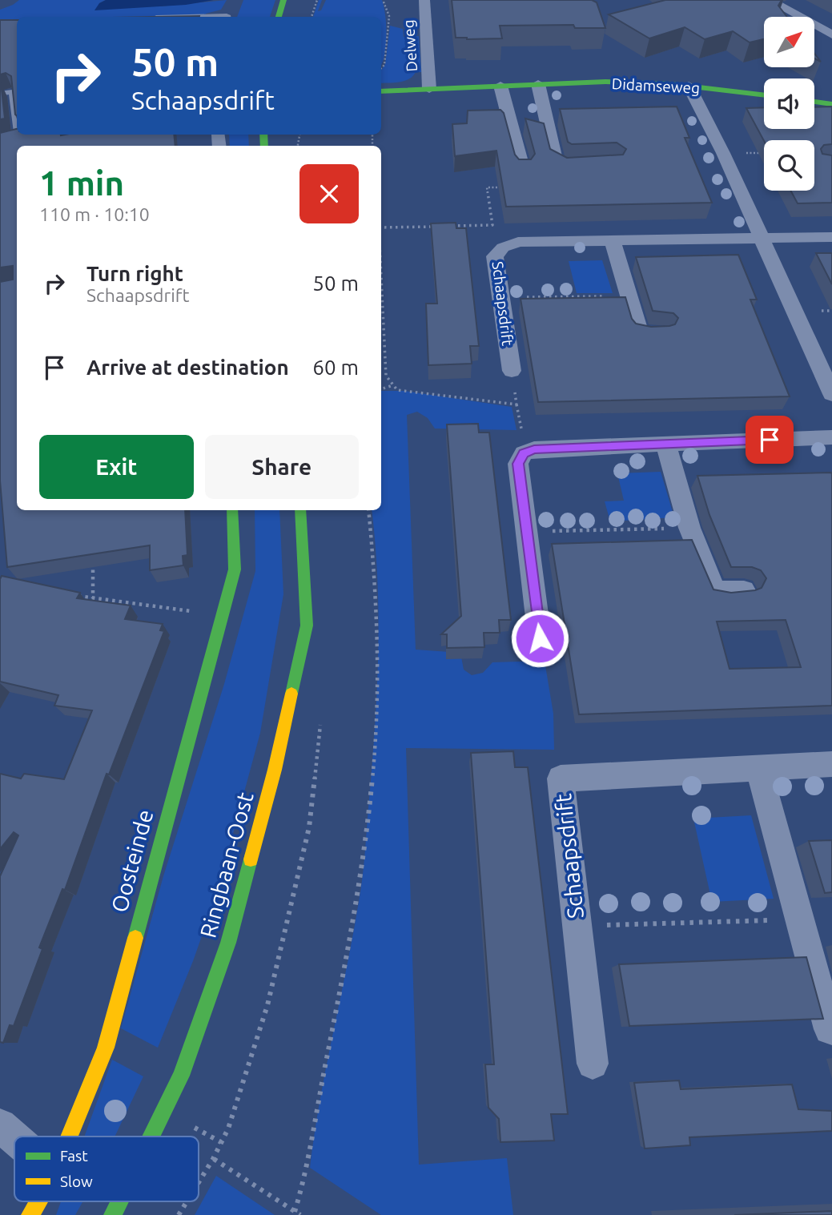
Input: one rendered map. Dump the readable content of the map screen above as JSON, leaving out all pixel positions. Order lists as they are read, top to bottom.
{
  "streets": {
    "street": [
      "Delweg",
      "Didamseweg",
      "Schaapsdrift",
      "Oosteinde",
      "Ringbaan-Oost"
    ]
  },
  "crossings": [
    ["Delweg", "Didamseweg"]
  ],
  "legend": ["Fast", "Slow"],
  "north": "top right",
  "page": {
    "turn": ["50 m", "Schaapsdrift"],
    "heading": ["1 min", "110 m · 10:10"],
    "list": [
      {
        "name": "Turn right",
        "note": "Schaapsdrift",
        "value": "50 m"
      },
      {
        "name": "Arrive at destination",
        "value": "60 m"
      }
    ],
    "buttons": ["Exit", "Share"]
  }
}
